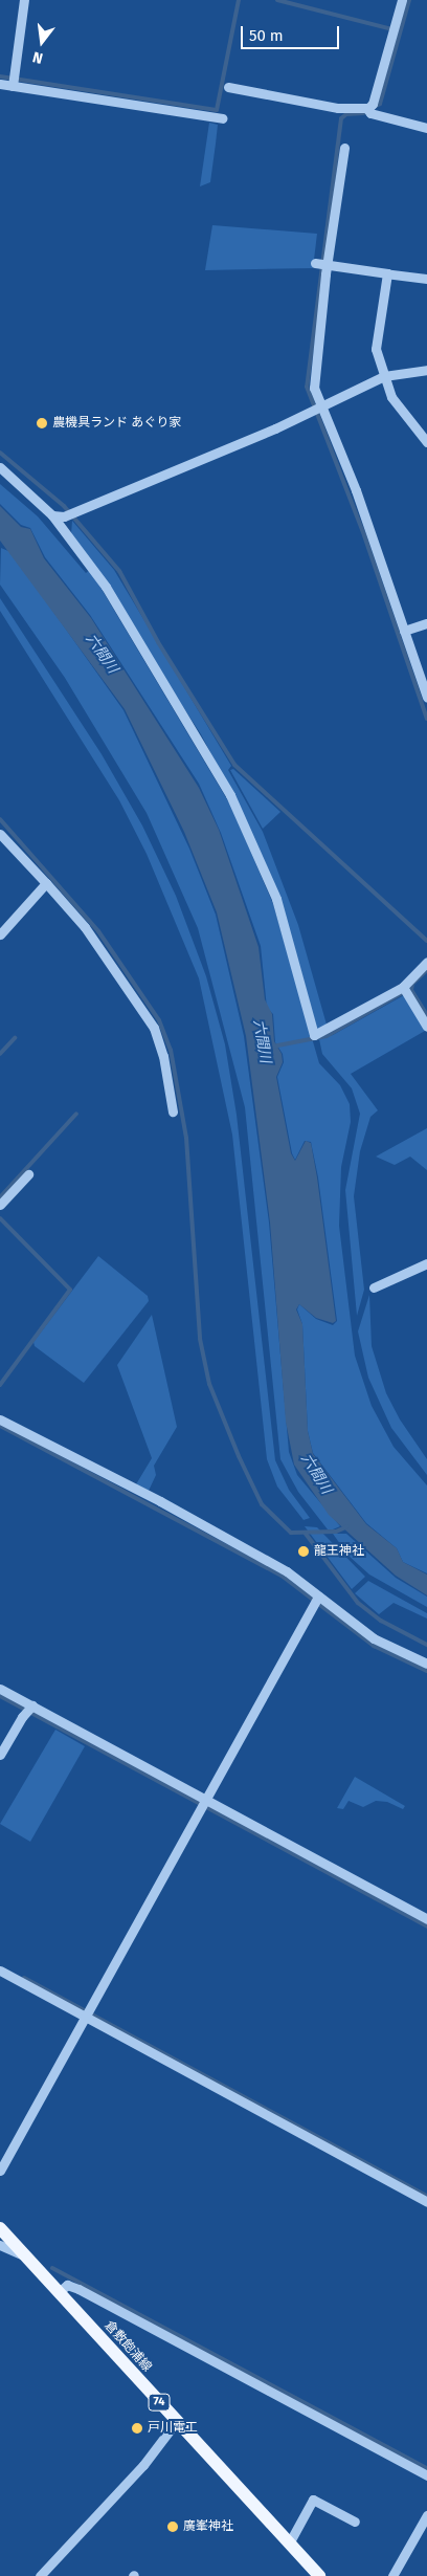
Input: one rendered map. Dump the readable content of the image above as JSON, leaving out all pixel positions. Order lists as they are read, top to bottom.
{
  "streets": {
    "main road": ["倉敷飽浦線", "74"]
  },
  "water": ["六間川"],
  "places": [
    "農機具ランド あぐり家",
    "龍王神社",
    "戸川電工",
    "廣峯神社"
  ],
  "scale_bar": "50 m",
  "north": "bottom"
}
